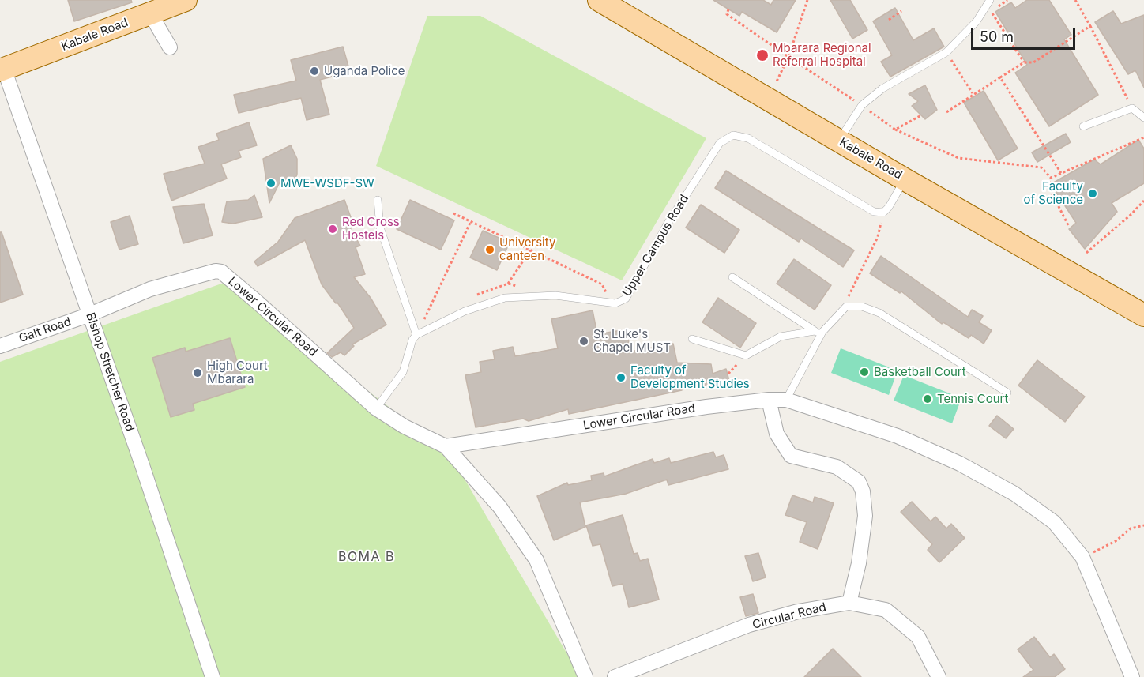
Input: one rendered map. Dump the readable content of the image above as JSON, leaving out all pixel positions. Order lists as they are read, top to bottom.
{
  "streets": {
    "main road": ["Kabale Road"],
    "street": [
      "Lower Circular Road",
      "Galt Road",
      "Bishop Stretcher Road",
      "Circular Road"
    ],
    "lane": ["Upper Campus Road"]
  },
  "crossings": [
    ["Kabale Road", "Bishop Stretcher Road"],
    ["Lower Circular Road", "Galt Road"],
    ["Lower Circular Road", "Bishop Stretcher Road"],
    ["Galt Road", "Bishop Stretcher Road"]
  ],
  "districts": ["BOMA B"],
  "places": [
    "Mbarara Regional Referral Hospital",
    "Uganda Police",
    "MWE-WSDF-SW",
    "Faculty of Science",
    "Red Cross Hostels",
    "University canteen",
    "St. Luke's Chapel MUST",
    "Basketball Court",
    "High Court Mbarara",
    "Faculty of Development Studies",
    "Tennis Court"
  ],
  "scale_bar": "50 m"
}
